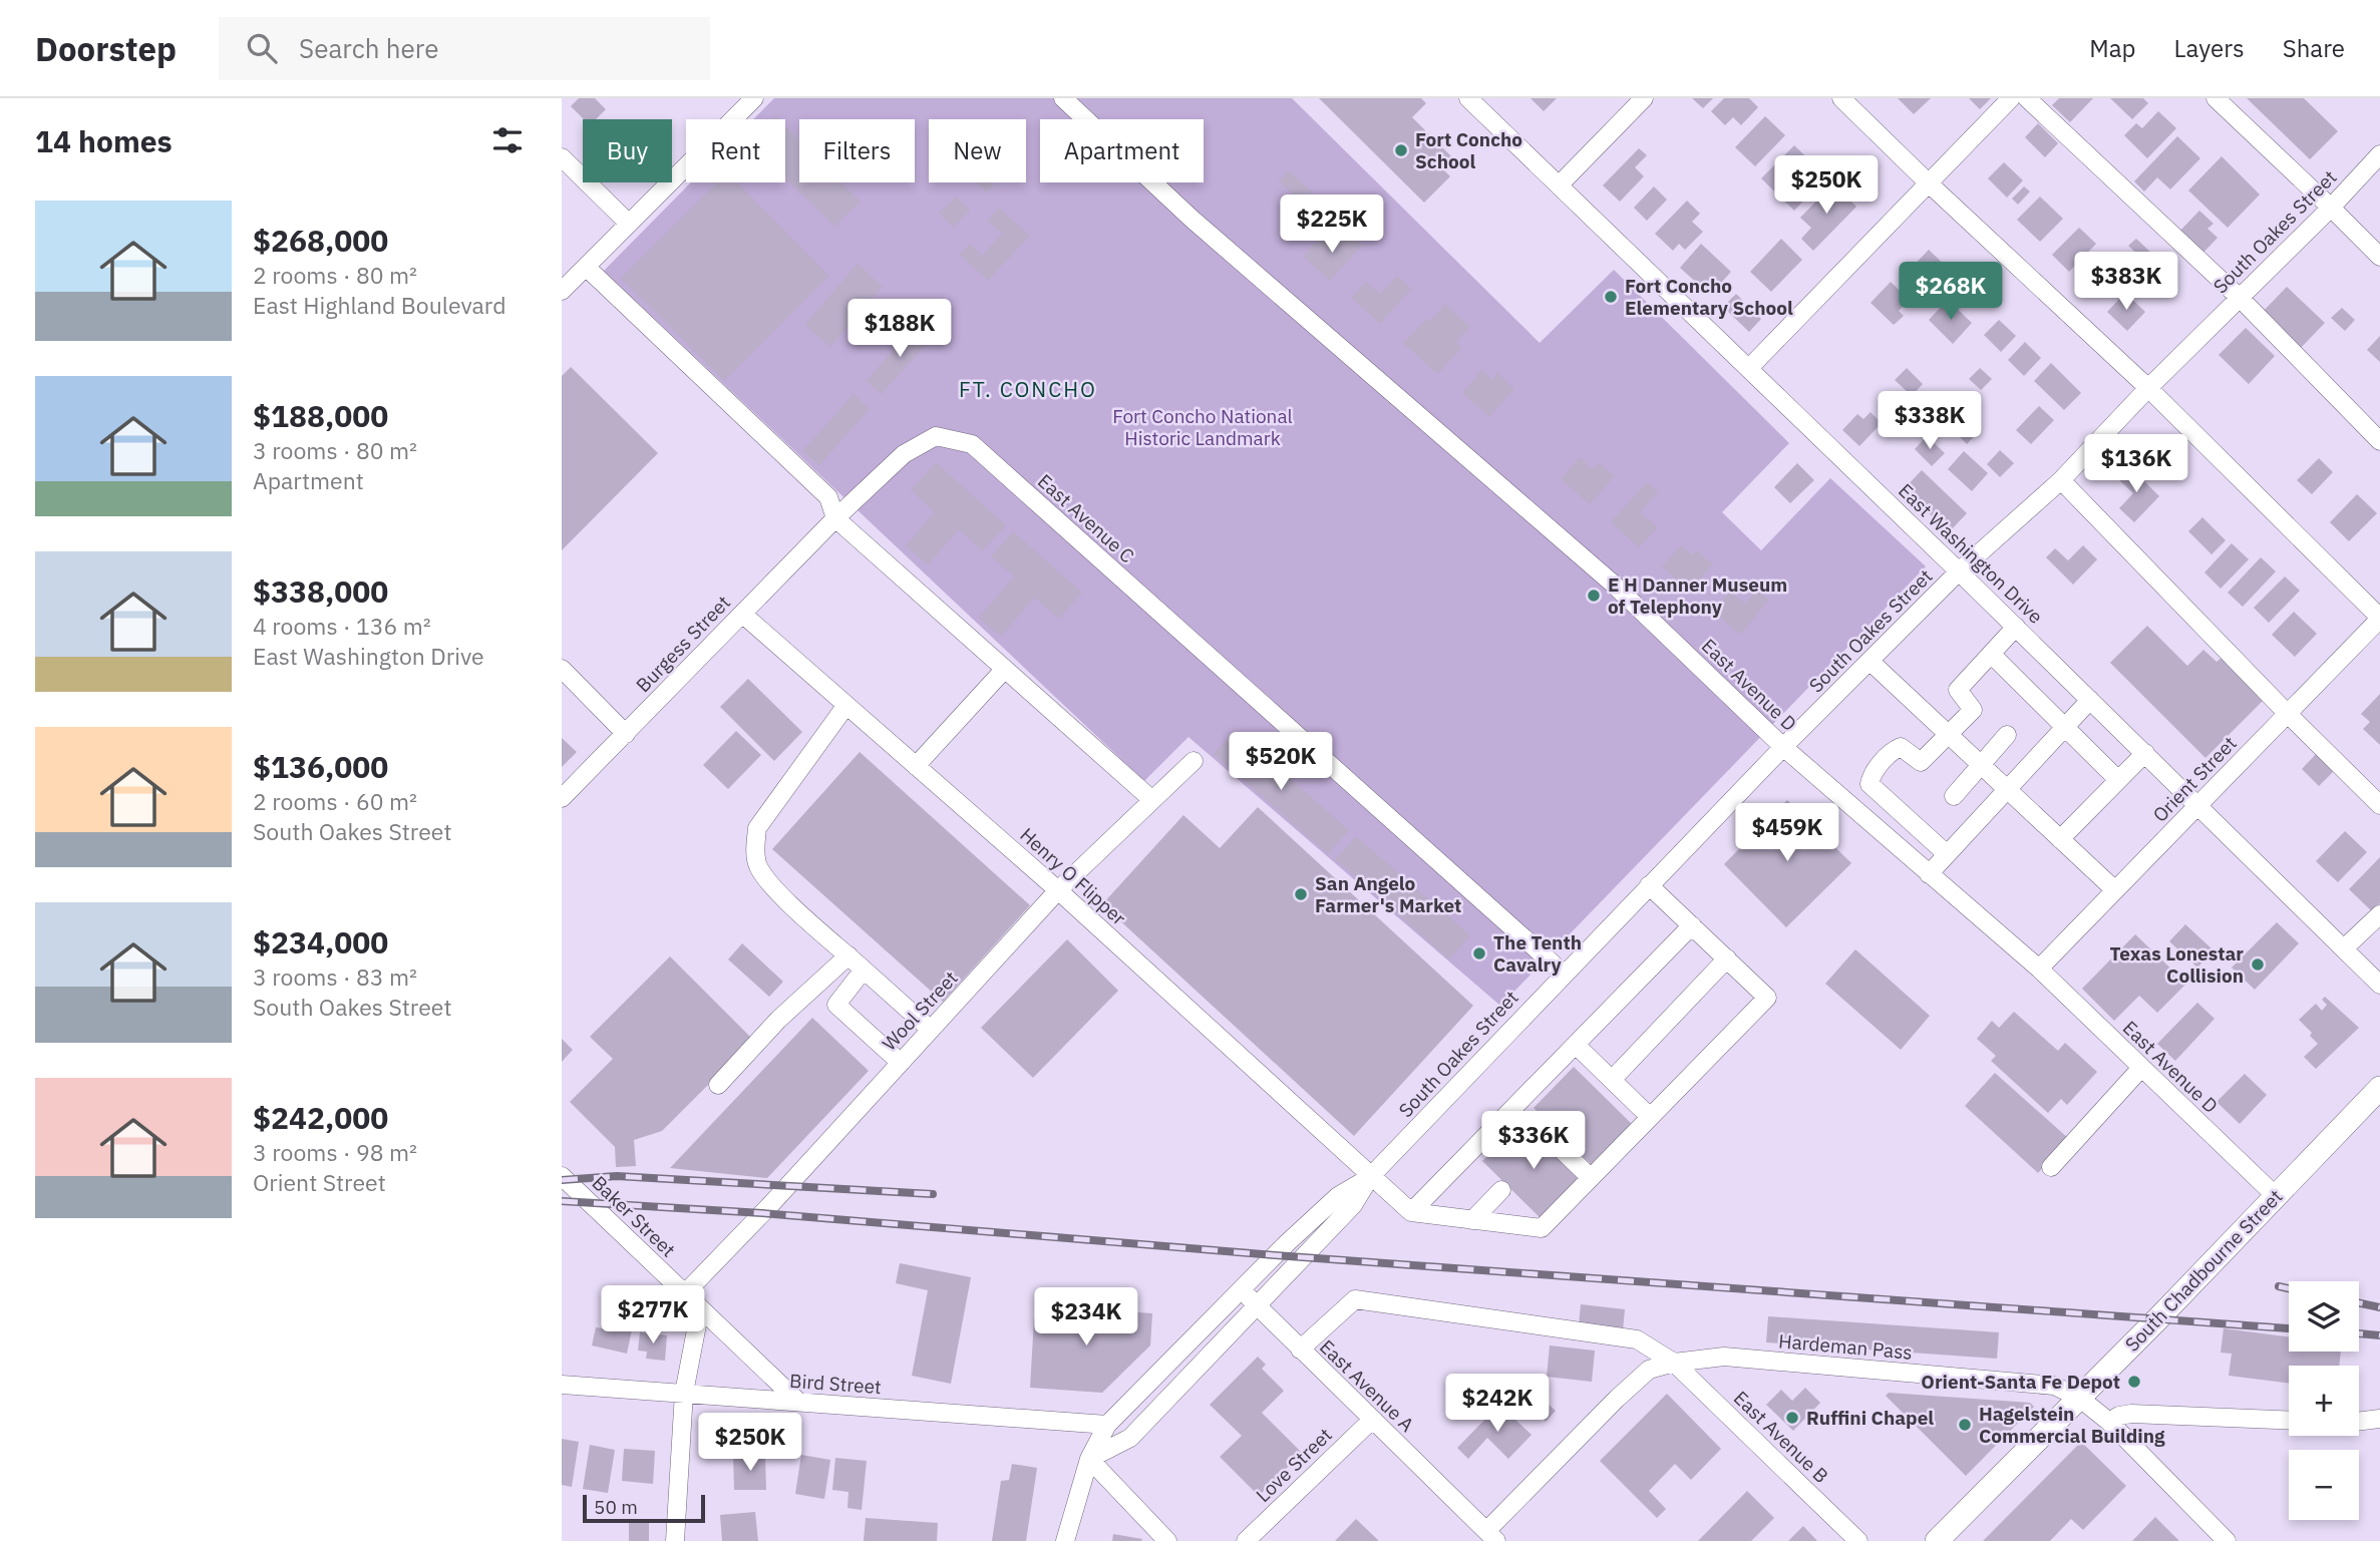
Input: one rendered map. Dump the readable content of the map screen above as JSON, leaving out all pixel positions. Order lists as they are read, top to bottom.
{
  "streets": {
    "main road": ["South Chadbourne Street"],
    "street": [
      "South Oakes Street",
      "East Avenue C",
      "East Washington Drive",
      "Burgess Street",
      "East Avenue D",
      "Orient Street",
      "Henry O Flipper",
      "Wool Street",
      "Baker Street",
      "Hardeman Pass",
      "Bird Street",
      "East Avenue A",
      "East Avenue B",
      "Love Street"
    ]
  },
  "crossings": [
    ["South Oakes Street", "East Avenue C"],
    ["South Oakes Street", "East Washington Drive"],
    ["South Oakes Street", "East Avenue D"],
    ["South Oakes Street", "Henry O Flipper"],
    ["South Oakes Street", "Bird Street"],
    ["South Oakes Street", "East Avenue A"],
    ["East Avenue C", "Burgess Street"],
    ["East Washington Drive", "Orient Street"],
    ["Burgess Street", "Henry O Flipper"],
    ["East Avenue D", "Orient Street"],
    ["East Avenue D", "South Chadbourne Street"],
    ["Henry O Flipper", "Wool Street"],
    ["Wool Street", "Baker Street"],
    ["Baker Street", "Bird Street"],
    ["South Chadbourne Street", "Hardeman Pass"],
    ["Hardeman Pass", "East Avenue A"],
    ["Hardeman Pass", "East Avenue B"],
    ["East Avenue A", "East Avenue B"],
    ["East Avenue A", "Love Street"]
  ],
  "districts": ["FT. CONCHO"],
  "parks": ["Fort Concho National Historic Landmark"],
  "places": [
    "Fort Concho School",
    "Fort Concho Elementary School",
    "E H Danner Museum of Telephony",
    "San Angelo Farmer's Market",
    "The Tenth Cavalry",
    "Texas Lonestar Collision",
    "Orient-Santa Fe Depot",
    "Ruffini Chapel",
    "Hagelstein Commercial Building"
  ],
  "scale_bar": "50 m",
  "page": {
    "header": "Doorstep",
    "search": "Search here",
    "nav": ["Map", "Layers", "Share"],
    "heading": "14 homes",
    "chip": [
      "Buy",
      "Rent",
      "Filters",
      "New",
      "Apartment"
    ],
    "price": [
      "$250K",
      "$225K",
      "$383K",
      "$268K",
      "$188K",
      "$338K",
      "$136K",
      "$520K",
      "$459K",
      "$336K",
      "$277K",
      "$234K",
      "$242K",
      "$250K"
    ],
    "list": [
      {
        "name": "$268,000",
        "note": "2 rooms · 80 m² · East Highland Boulevard"
      },
      {
        "name": "$188,000",
        "note": "3 rooms · 80 m² · Apartment"
      },
      {
        "name": "$338,000",
        "note": "4 rooms · 136 m² · East Washington Drive"
      },
      {
        "name": "$136,000",
        "note": "2 rooms · 60 m² · South Oakes Street"
      },
      {
        "name": "$234,000",
        "note": "3 rooms · 83 m² · South Oakes Street"
      },
      {
        "name": "$242,000",
        "note": "3 rooms · 98 m² · Orient Street"
      }
    ],
    "map_buttons": ["+", "−"],
    "scale": "50 m"
  }
}
